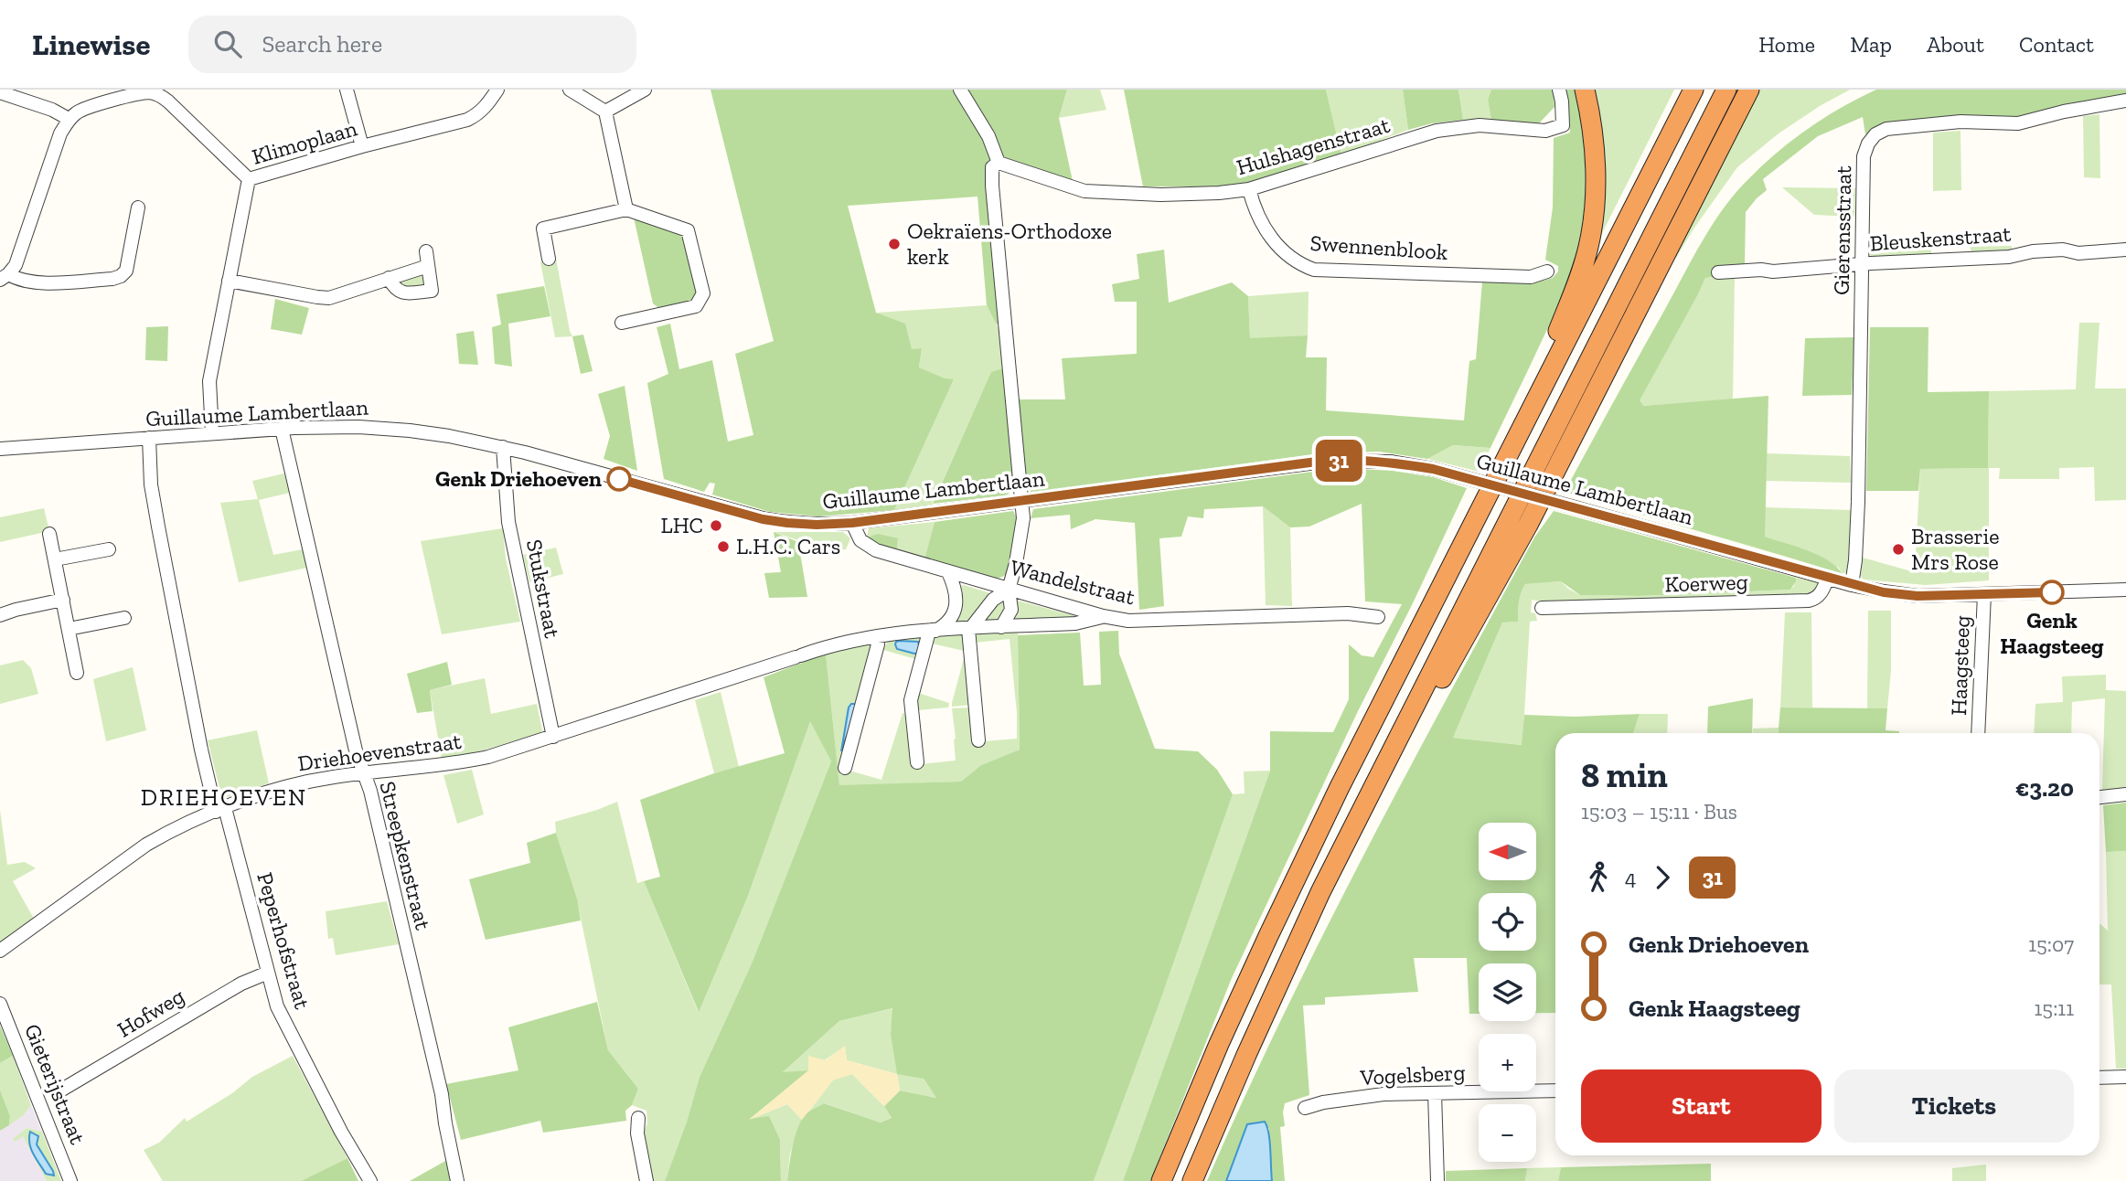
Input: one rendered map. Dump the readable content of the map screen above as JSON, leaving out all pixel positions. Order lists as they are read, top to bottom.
{
  "streets": {
    "street": [
      "Klimoplaan",
      "Hulshagenstraat",
      "Gierensstraat",
      "Bleuskenstraat",
      "Swennenblook",
      "Guillaume Lambertlaan",
      "Wandelstraat",
      "Koerweg",
      "Stukstraat",
      "Haagsteeg",
      "Driehoevenstraat",
      "Streepkenstraat",
      "Peperhofstraat",
      "Hofweg",
      "Vogelsberg",
      "Gieterijstraat"
    ]
  },
  "crossings": [
    ["Klimoplaan", "Guillaume Lambertlaan"],
    ["Hulshagenstraat", "Swennenblook"],
    ["Gierensstraat", "Bleuskenstraat"],
    ["Guillaume Lambertlaan", "Wandelstraat"],
    ["Guillaume Lambertlaan", "Koerweg"],
    ["Guillaume Lambertlaan", "Stukstraat"],
    ["Guillaume Lambertlaan", "Streepkenstraat"],
    ["Guillaume Lambertlaan", "Peperhofstraat"],
    ["Wandelstraat", "Driehoevenstraat"],
    ["Stukstraat", "Driehoevenstraat"],
    ["Driehoevenstraat", "Streepkenstraat"],
    ["Driehoevenstraat", "Peperhofstraat"],
    ["Peperhofstraat", "Hofweg"]
  ],
  "districts": ["DRIEHOEVEN"],
  "places": [
    "Oekraïens-Orthodoxe kerk",
    "Genk Driehoeven",
    "LHC",
    "L.H.C. Cars",
    "Brasserie Mrs Rose",
    "Genk Haagsteeg"
  ],
  "lines": ["bus line 31"],
  "north": "left",
  "page": {
    "header": "Linewise",
    "search": "Search here",
    "nav": [
      "Home",
      "Map",
      "About",
      "Contact"
    ],
    "on_map": "31",
    "heading": ["8 min", "15:03 – 15:11 · Bus", "€3.20"],
    "map_buttons": ["+", "−"],
    "legs": ["4", "31"],
    "list": [
      {
        "name": "Genk Driehoeven",
        "value": "15:07"
      },
      {
        "name": "Genk Haagsteeg",
        "value": "15:11"
      }
    ],
    "buttons": ["Start", "Tickets"]
  }
}
